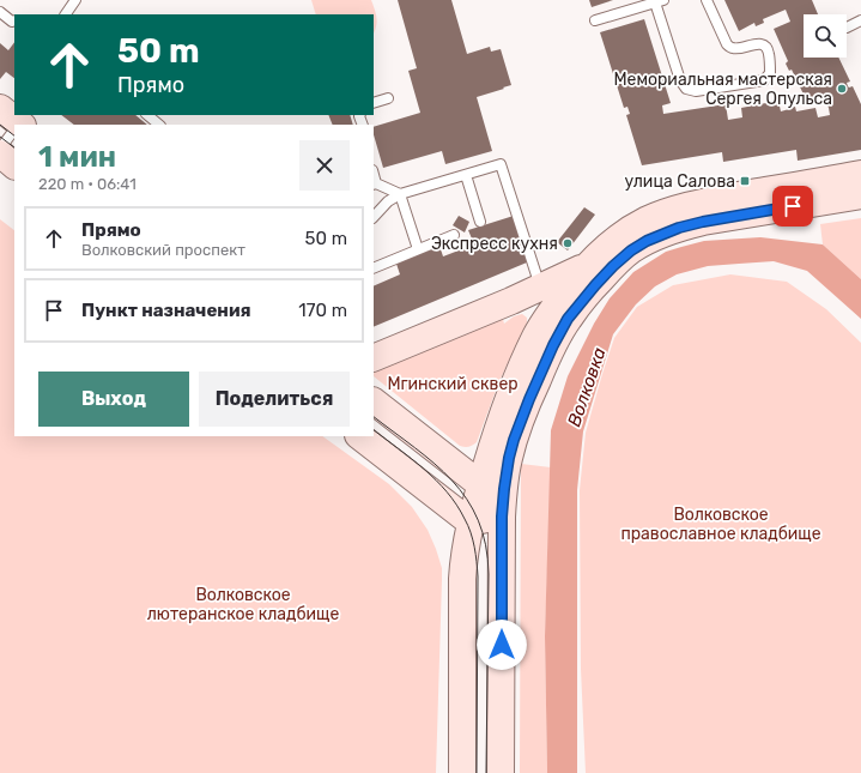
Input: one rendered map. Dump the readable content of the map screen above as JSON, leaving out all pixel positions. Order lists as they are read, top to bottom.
{
  "water": ["Волковка"],
  "parks": ["Мгинский сквер", "Волковское православное кладбище", "Волковское лютеранское кладбище"],
  "places": {
    "other": ["Мемориальная мастерская Сергея Опульса", "Экспресс кухня"],
    "transit": ["улица Салова"]
  },
  "page": {
    "turn": ["50 m", "Прямо"],
    "heading": ["1 мин", "220 m · 06:41"],
    "list": [
      {
        "name": "Прямо",
        "note": "Волковский проспект",
        "value": "50 m"
      },
      {
        "name": "Пункт назначения",
        "value": "170 m"
      }
    ],
    "buttons": ["Выход", "Поделиться"]
  }
}
